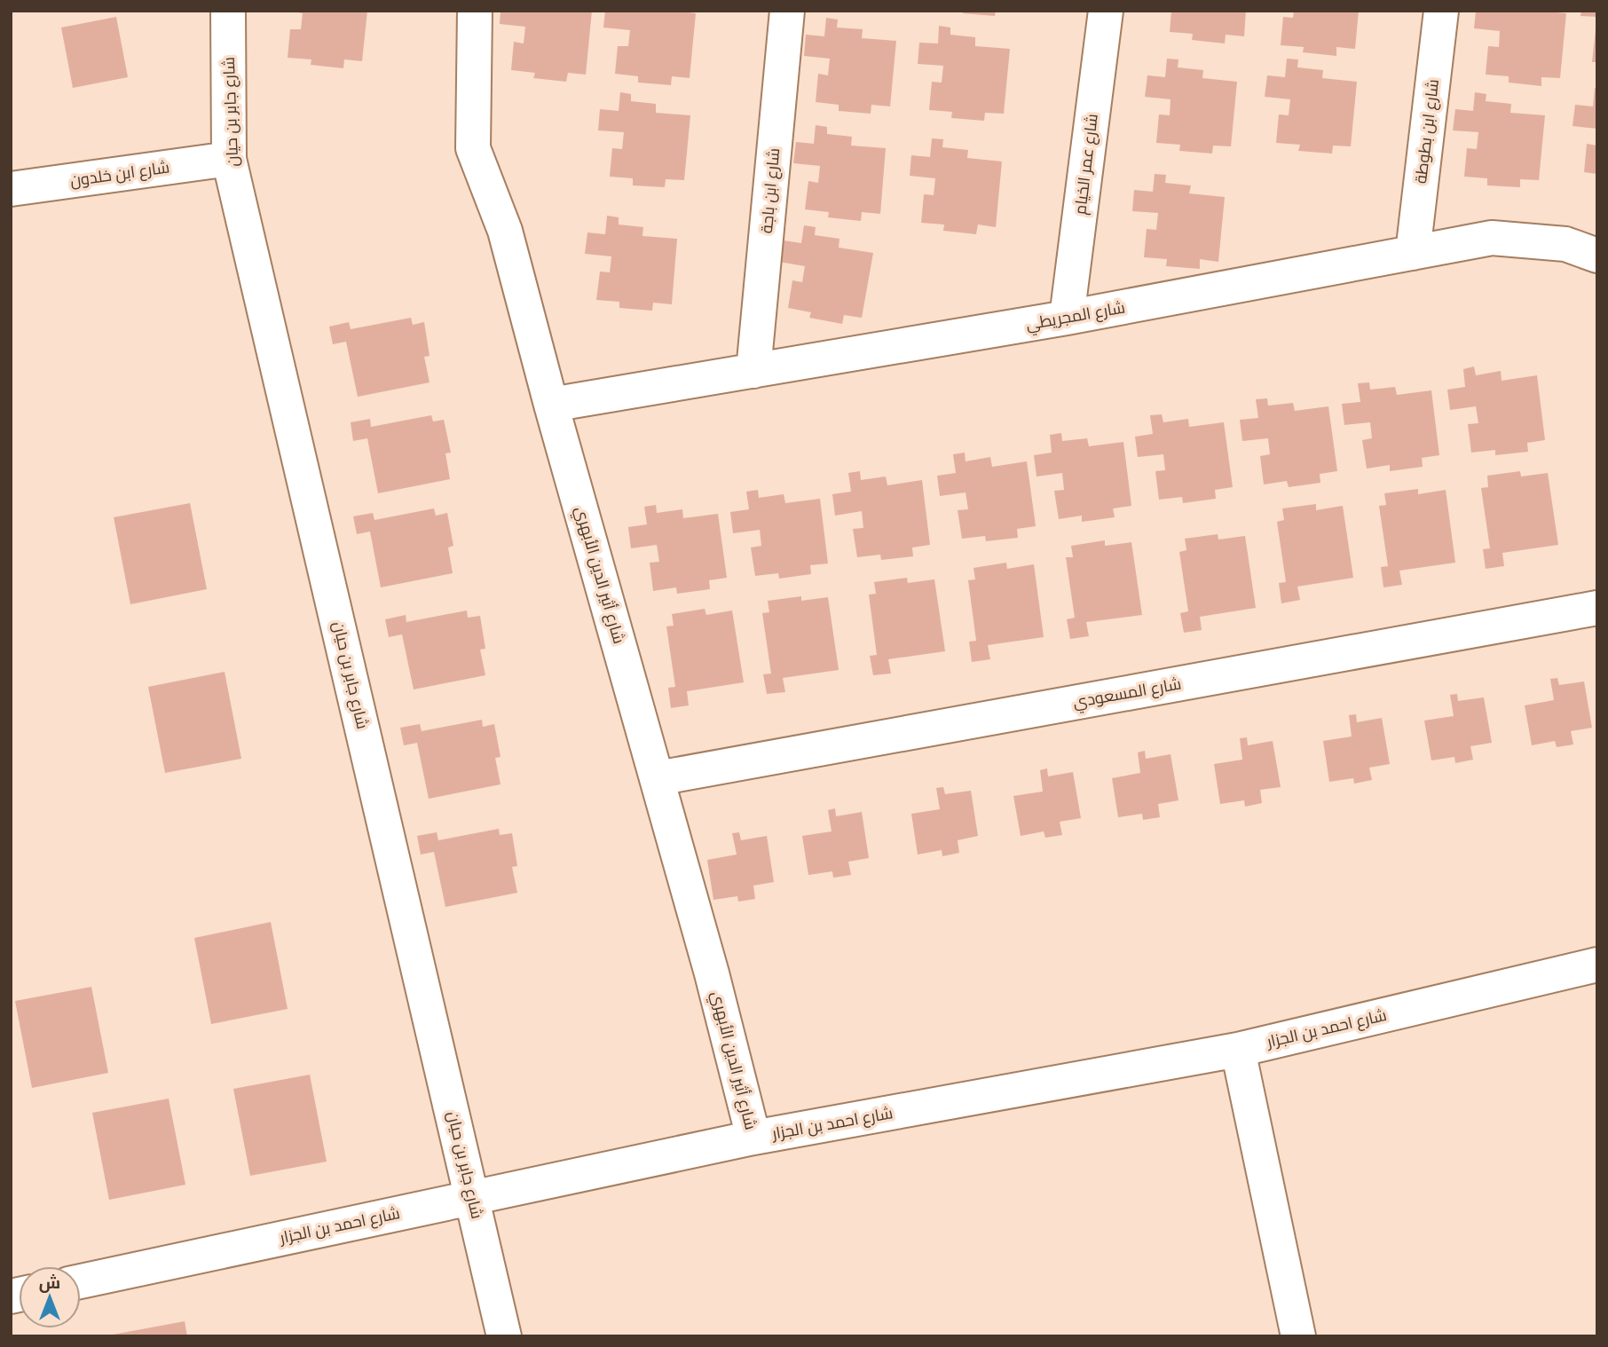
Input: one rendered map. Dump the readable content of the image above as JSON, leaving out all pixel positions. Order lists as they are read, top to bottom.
{
  "streets": {
    "street": [
      "شارع جابر بن حيان",
      "شارع ابن بطوطة",
      "شارع عمر الخيام",
      "شارع ابن خلدون",
      "شارع ابن باجة",
      "شارع المجريطي",
      "شارع أثير الدين الأبهري",
      "شارع المسعودي",
      "شارع احمد بن الجزار"
    ]
  },
  "crossings": [
    ["شارع جابر بن حيان", "شارع ابن خلدون"],
    ["شارع جابر بن حيان", "شارع احمد بن الجزار"],
    ["شارع ابن بطوطة", "شارع المجريطي"],
    ["شارع عمر الخيام", "شارع المجريطي"],
    ["شارع ابن باجة", "شارع المجريطي"],
    ["شارع المجريطي", "شارع أثير الدين الأبهري"],
    ["شارع أثير الدين الأبهري", "شارع المسعودي"],
    ["شارع أثير الدين الأبهري", "شارع احمد بن الجزار"]
  ],
  "north": "top"
}
